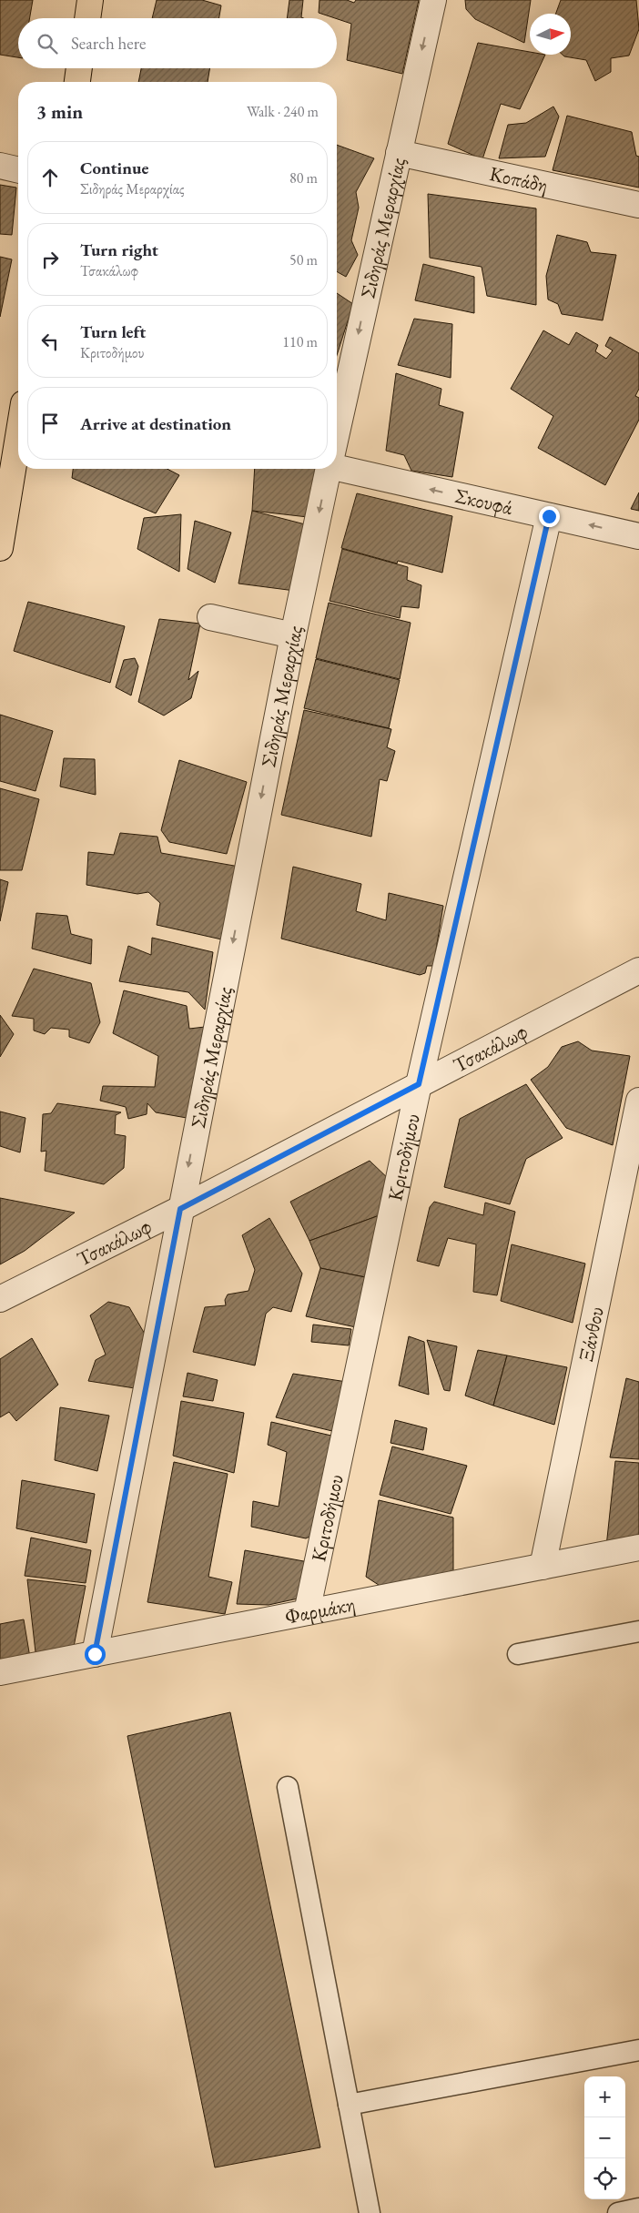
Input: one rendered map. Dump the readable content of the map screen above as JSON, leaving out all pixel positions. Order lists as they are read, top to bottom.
{
  "streets": {
    "street": [
      "Κοπάδη",
      "Σιδηράς Μεραρχίας",
      "Σκουφά",
      "Τσακάλωφ",
      "Κριτοδήμου",
      "Ξάνθου",
      "Φαρμάκη"
    ]
  },
  "crossings": [
    ["Κοπάδη", "Σιδηράς Μεραρχίας"],
    ["Σιδηράς Μεραρχίας", "Τσακάλωφ"],
    ["Σιδηράς Μεραρχίας", "Φαρμάκη"],
    ["Σκουφά", "Κριτοδήμου"],
    ["Τσακάλωφ", "Κριτοδήμου"],
    ["Κριτοδήμου", "Φαρμάκη"],
    ["Ξάνθου", "Φαρμάκη"]
  ],
  "one_way": ["Σιδηράς Μεραρχίας", "Σκουφά"],
  "north": "right",
  "page": {
    "search": "Search here",
    "heading": ["3 min", "Walk · 240 m"],
    "list": [
      ["Continue", "Σιδηράς Μεραρχίας", "80 m"],
      ["Turn right", "Τσακάλωφ", "50 m"],
      ["Turn left", "Κριτοδήμου", "110 m"],
      "Arrive at destination"
    ],
    "map_buttons": ["+", "−"]
  }
}
